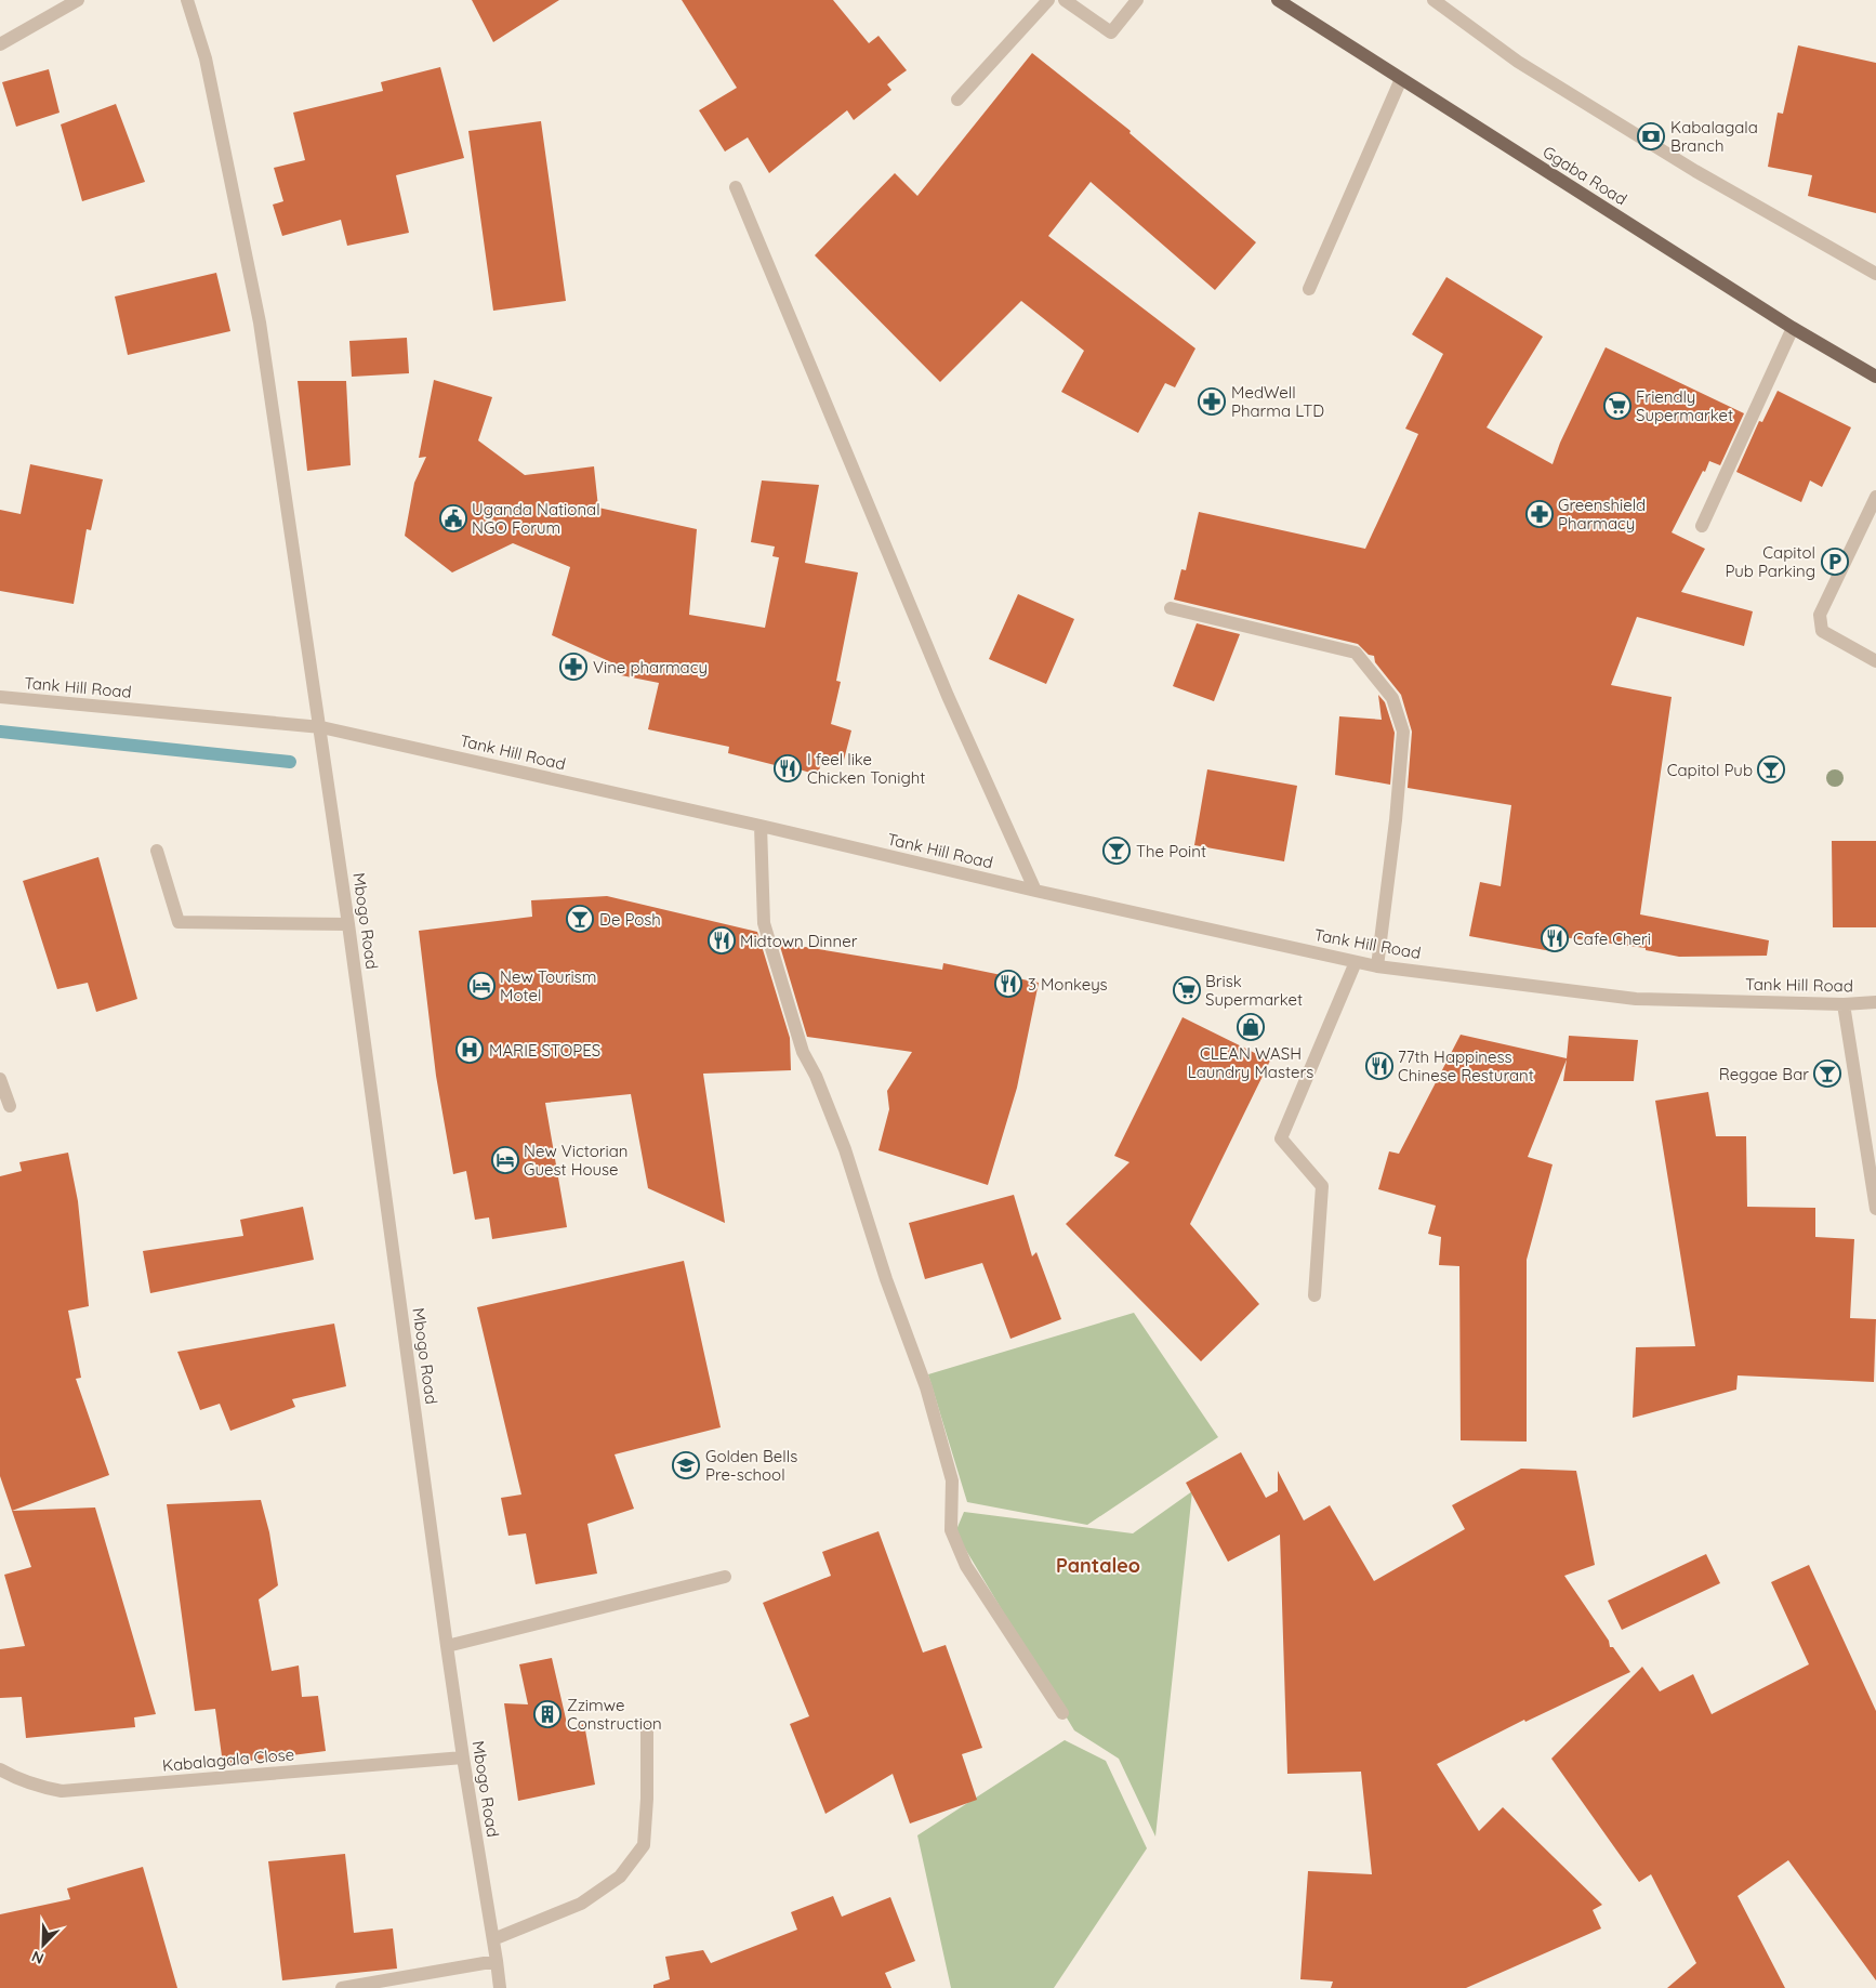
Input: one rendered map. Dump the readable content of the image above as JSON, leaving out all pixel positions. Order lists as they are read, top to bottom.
{
  "streets": {
    "main road": ["Ggaba Road"],
    "street": ["Tank Hill Road", "Mbogo Road", "Kabalagala Close"]
  },
  "crossings": [
    ["Tank Hill Road", "Mbogo Road"],
    ["Mbogo Road", "Kabalagala Close"]
  ],
  "districts": ["Pantaleo"],
  "places": {
    "bank": ["Kabalagala Branch"],
    "pharmacy": ["MedWell Pharma LTD", "Greenshield Pharmacy", "Vine pharmacy"],
    "supermarket": ["Friendly Supermarket", "Brisk Supermarket"],
    "public building": ["Uganda National NGO Forum"],
    "parking": ["Capitol Pub Parking"],
    "restaurant": [
      "I feel like Chicken Tonight",
      "Cafe Cheri",
      "Midtown Dinner",
      "3 Monkeys",
      "77th Happiness Chinese Resturant"
    ],
    "bar": [
      "Capitol Pub",
      "The Point",
      "De Posh",
      "Reggae Bar"
    ],
    "hotel": ["New Tourism Motel", "New Victorian Guest House"],
    "shop": ["CLEAN WASH Laundry Masters"],
    "hospital": ["MARIE STOPES"],
    "school or university": ["Golden Bells Pre-school"],
    "building": ["Zzimwe Construction"]
  },
  "north": "bottom left"
}
